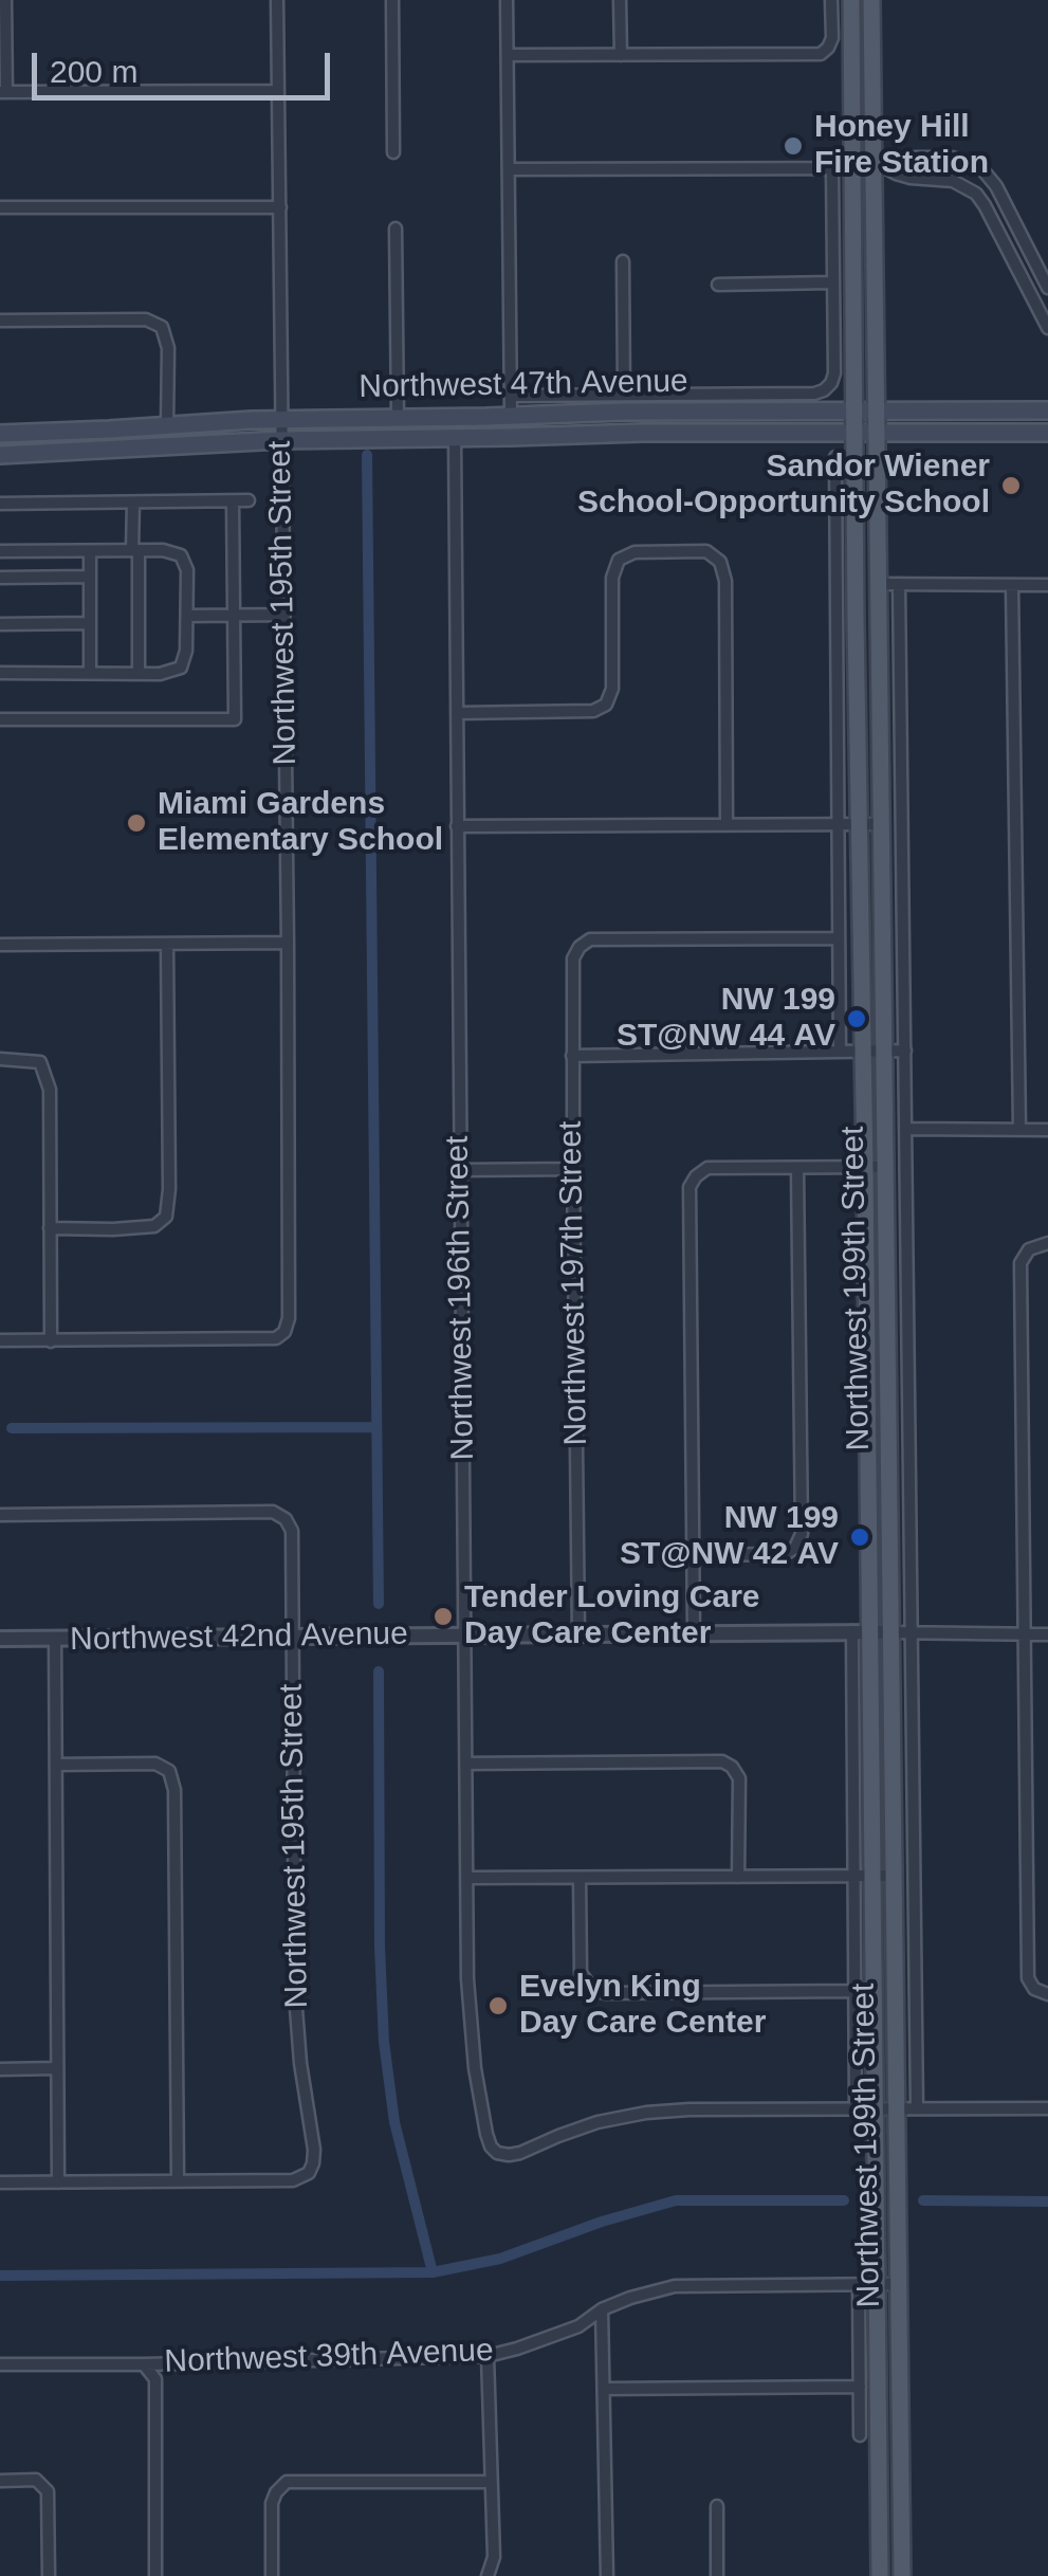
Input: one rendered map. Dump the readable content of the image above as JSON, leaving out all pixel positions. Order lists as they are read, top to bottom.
{
  "streets": {
    "main road": ["Northwest 47th Avenue", "Northwest 199th Street"],
    "street": [
      "Northwest 195th Street",
      "Northwest 197th Street",
      "Northwest 196th Street",
      "Northwest 42nd Avenue",
      "Northwest 39th Avenue"
    ]
  },
  "crossings": [
    ["Northwest 47th Avenue", "Northwest 195th Street"],
    ["Northwest 47th Avenue", "Northwest 199th Street"],
    ["Northwest 47th Avenue", "Northwest 196th Street"],
    ["Northwest 195th Street", "Northwest 42nd Avenue"],
    ["Northwest 197th Street", "Northwest 42nd Avenue"],
    ["Northwest 199th Street", "Northwest 42nd Avenue"],
    ["Northwest 199th Street", "Northwest 39th Avenue"],
    ["Northwest 196th Street", "Northwest 42nd Avenue"]
  ],
  "places": [
    "Honey Hill Fire Station",
    "Sandor Wiener School-Opportunity School",
    "Miami Gardens Elementary School",
    "NW 199 ST@NW 44 AV",
    "NW 199 ST@NW 42 AV",
    "Tender Loving Care Day Care Center",
    "Evelyn King Day Care Center"
  ],
  "scale_bar": "200 m"
}
